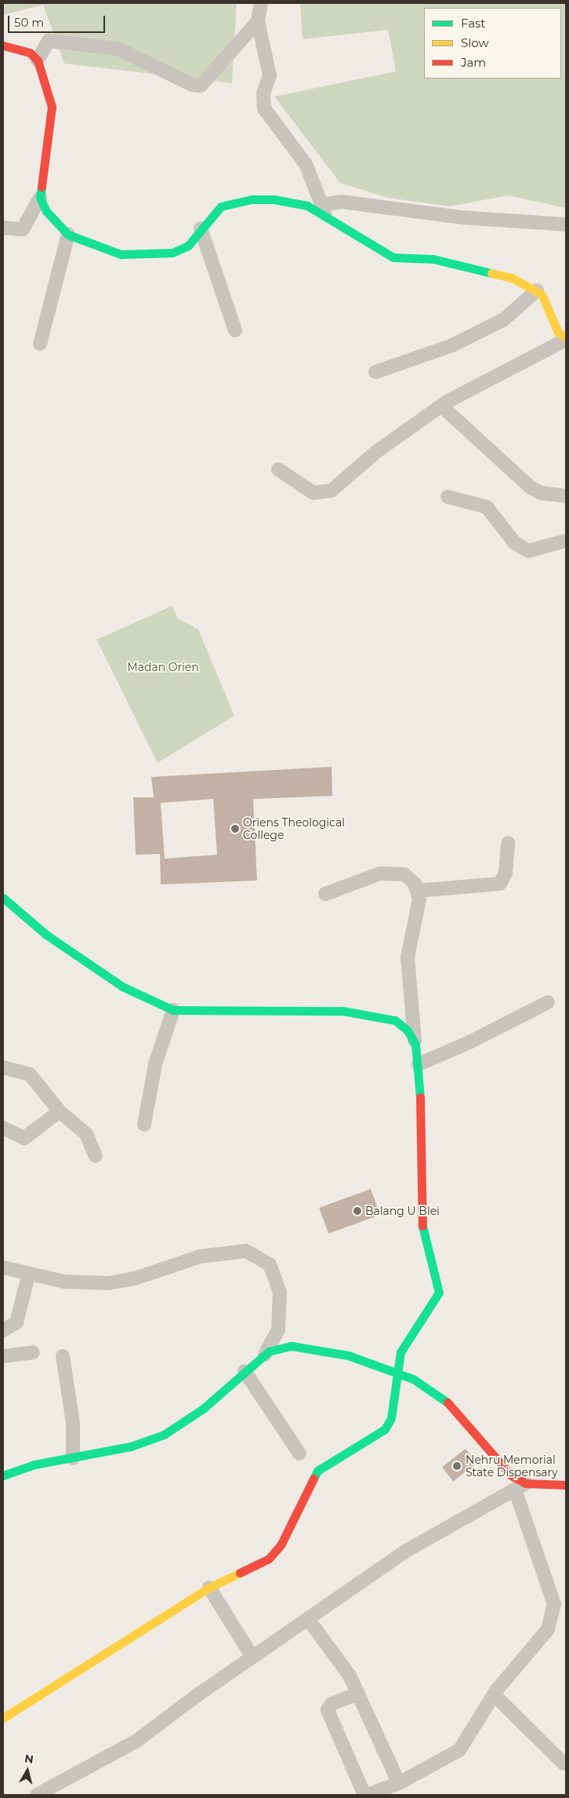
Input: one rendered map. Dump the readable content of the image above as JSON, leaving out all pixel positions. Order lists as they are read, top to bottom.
{
  "parks": ["Madan Orien"],
  "places": ["Oriens Theological College", "Balang U Blei", "Nehru Memorial State Dispensary"],
  "legend": ["Fast", "Slow", "Jam"],
  "scale_bar": "50 m",
  "north": "top"
}
